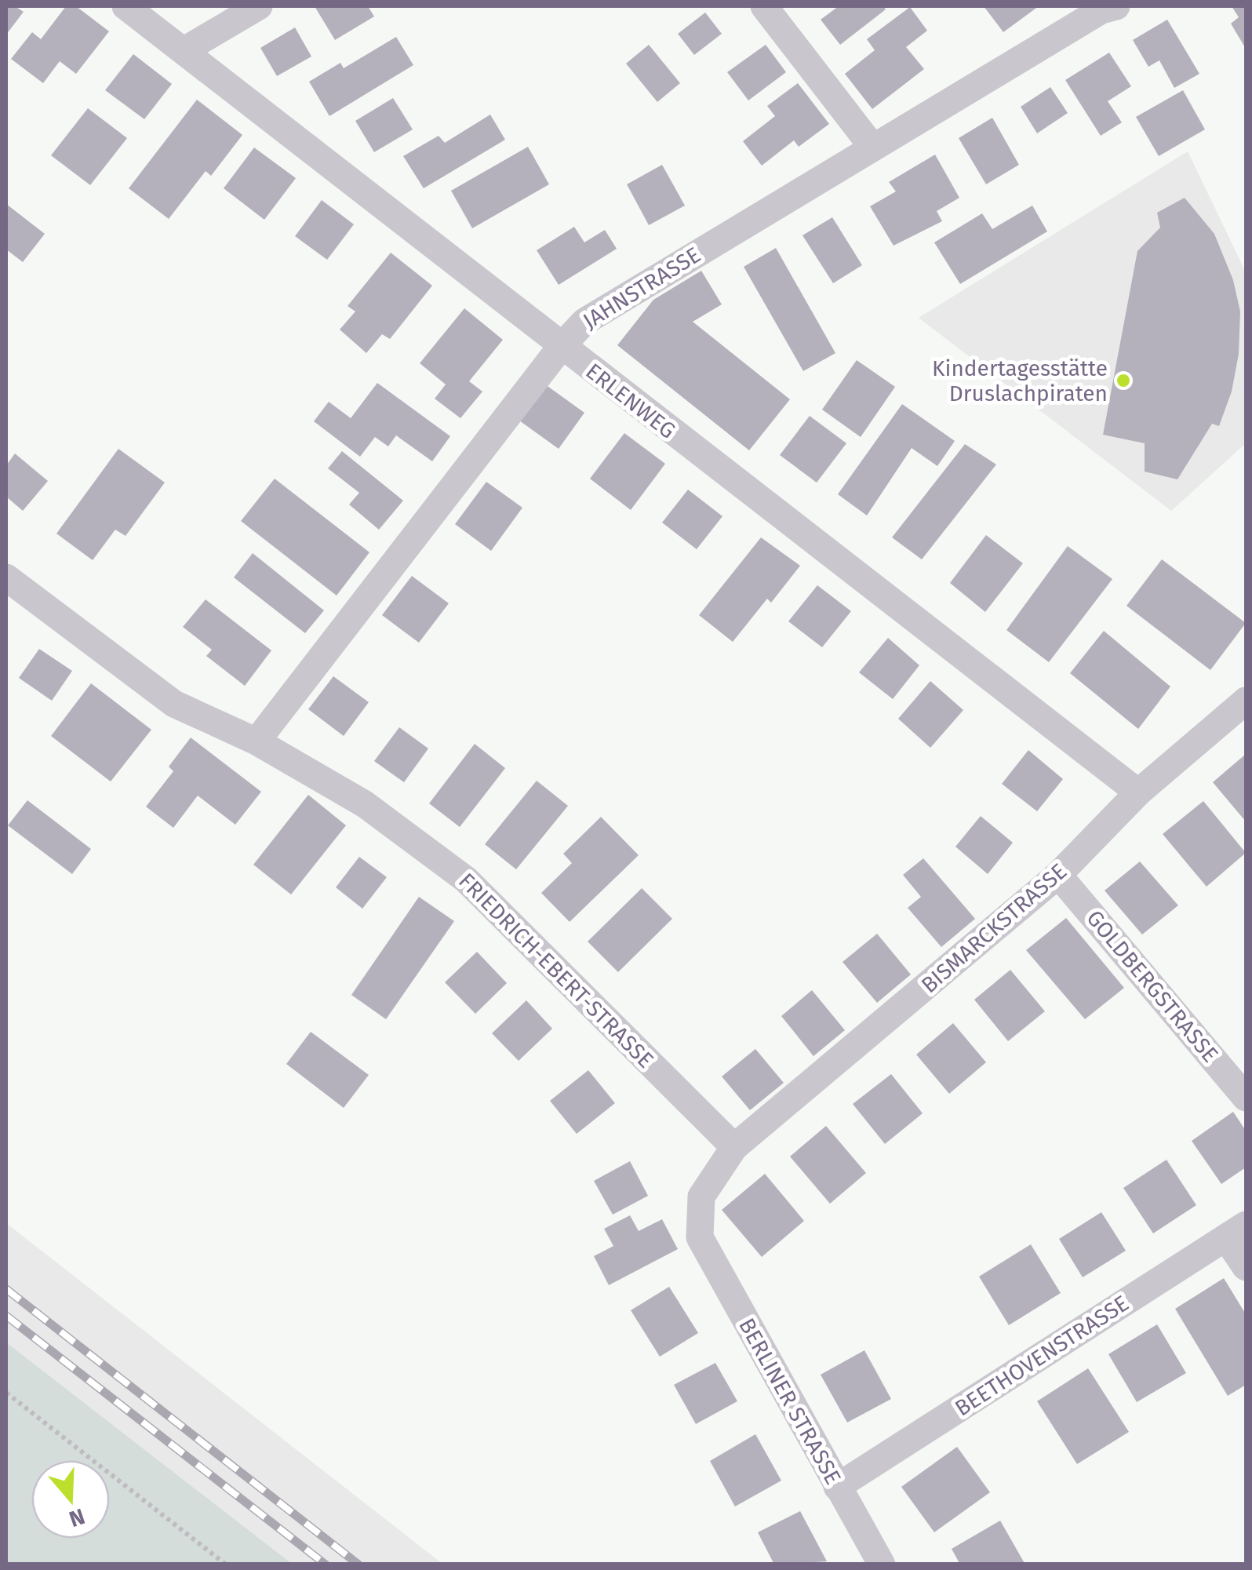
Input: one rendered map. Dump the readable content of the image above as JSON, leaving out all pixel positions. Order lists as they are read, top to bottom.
{
  "streets": {
    "street": [
      "JAHNSTRASSE",
      "ERLENWEG",
      "BISMARCKSTRASSE",
      "FRIEDRICH-EBERT-STRASSE",
      "GOLDBERGSTRASSE",
      "BEETHOVENSTRASSE",
      "BERLINER STRASSE"
    ]
  },
  "crossings": [
    ["JAHNSTRASSE", "ERLENWEG"],
    ["JAHNSTRASSE", "FRIEDRICH-EBERT-STRASSE"],
    ["ERLENWEG", "BISMARCKSTRASSE"],
    ["BISMARCKSTRASSE", "FRIEDRICH-EBERT-STRASSE"],
    ["BISMARCKSTRASSE", "GOLDBERGSTRASSE"],
    ["BISMARCKSTRASSE", "BERLINER STRASSE"],
    ["FRIEDRICH-EBERT-STRASSE", "BERLINER STRASSE"],
    ["BEETHOVENSTRASSE", "BERLINER STRASSE"]
  ],
  "places": ["Kindertagesstätte Druslachpiraten"],
  "north": "bottom"
}
